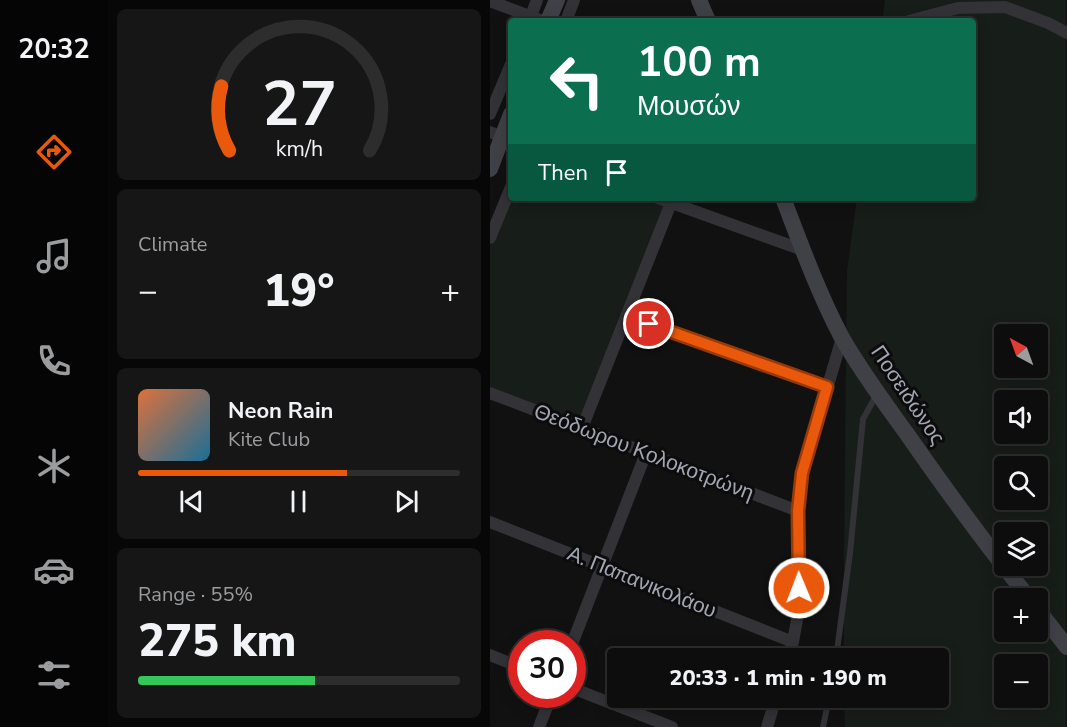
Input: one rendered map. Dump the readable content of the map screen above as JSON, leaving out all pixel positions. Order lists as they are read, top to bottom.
{
  "streets": {
    "street": ["Ποσειδώνος", "Θεόδωρου Κολοκοτρώνη", "Α. Παπανικολάου"]
  },
  "north": "top left",
  "page": {
    "tabs": "20:32",
    "turn": ["100 m", "Μουσών"],
    "then": "Then",
    "tile": [
      "Climate",
      ["Range · 55%", "275 km"]
    ],
    "heat": ["−", "19°", "+"],
    "map_buttons": ["+", "−"],
    "song": ["Neon Rain", "Kite Club"],
    "limit": "30",
    "trip": "20:33 · 1 min · 190 m",
    "gauge": ["27", "km/h"]
  }
}
